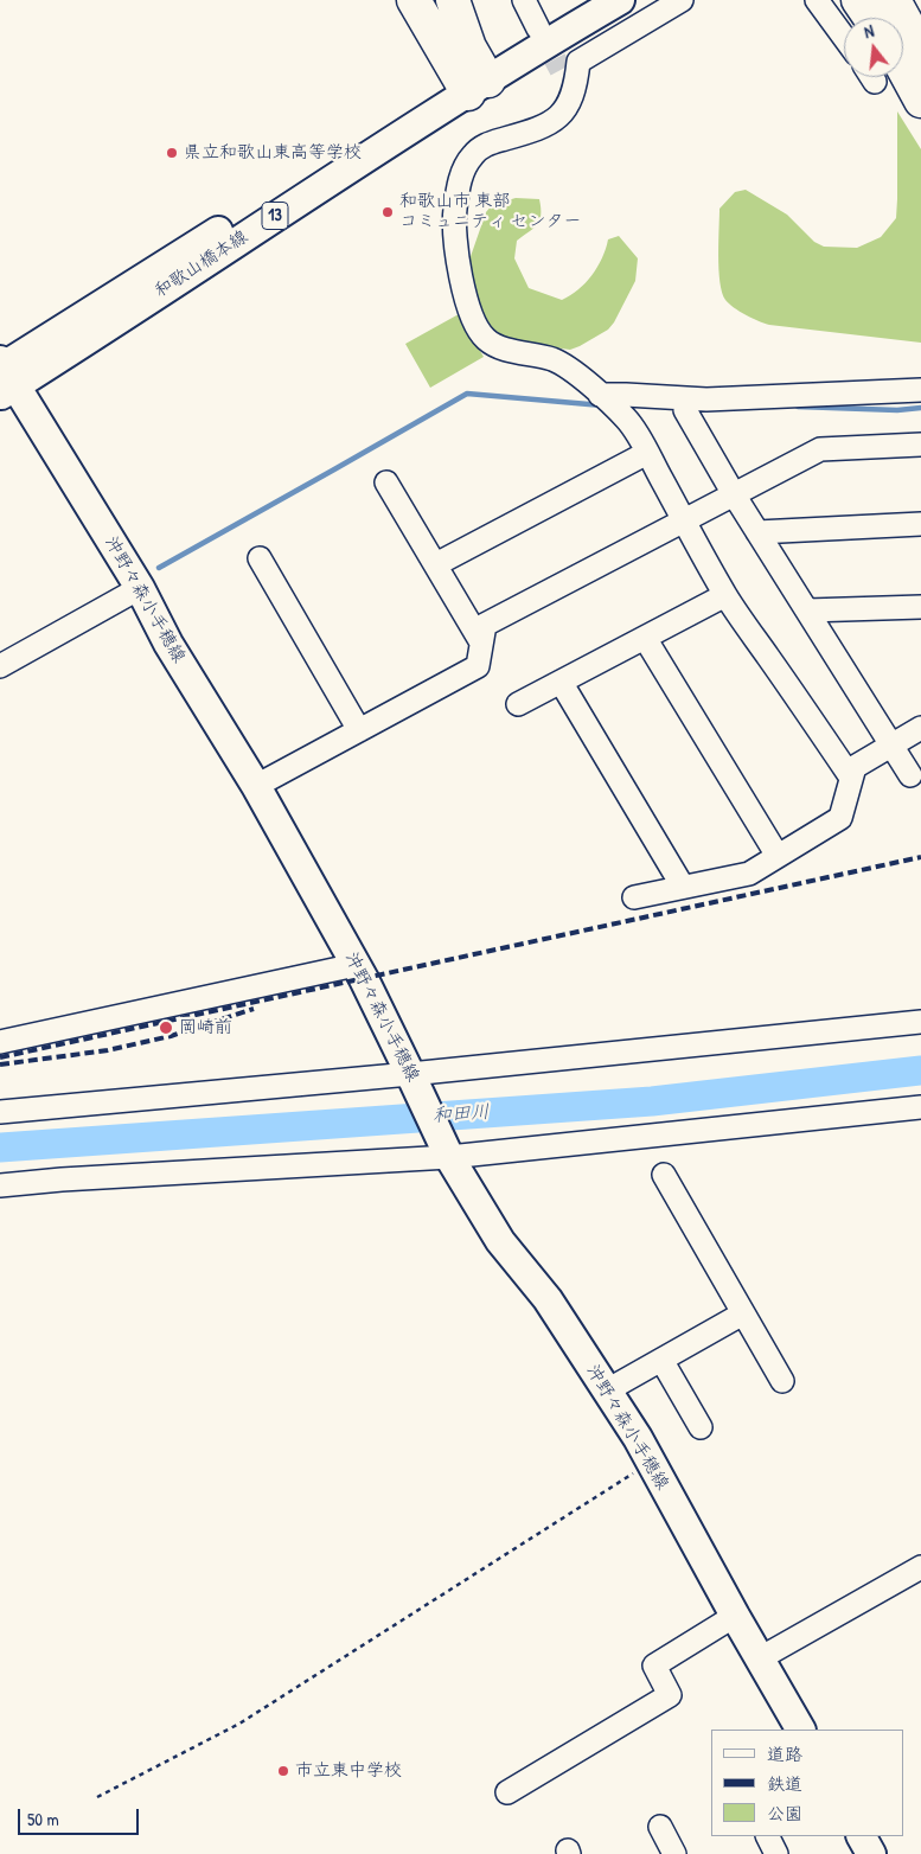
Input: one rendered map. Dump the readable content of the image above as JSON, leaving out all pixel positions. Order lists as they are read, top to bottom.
{
  "streets": {
    "main road": ["13", "和歌山橋本線", "沖野々森小手穂線"]
  },
  "crossings": [
    ["和歌山橋本線", "沖野々森小手穂線"]
  ],
  "water": ["和田川"],
  "places": [
    "県立和歌山東高等学校",
    "和歌山市 東部 コミュニティ センター",
    "岡崎前",
    "市立東中学校"
  ],
  "legend": ["道路", "鉄道", "公園"],
  "scale_bar": "50 m",
  "north": "top"
}
